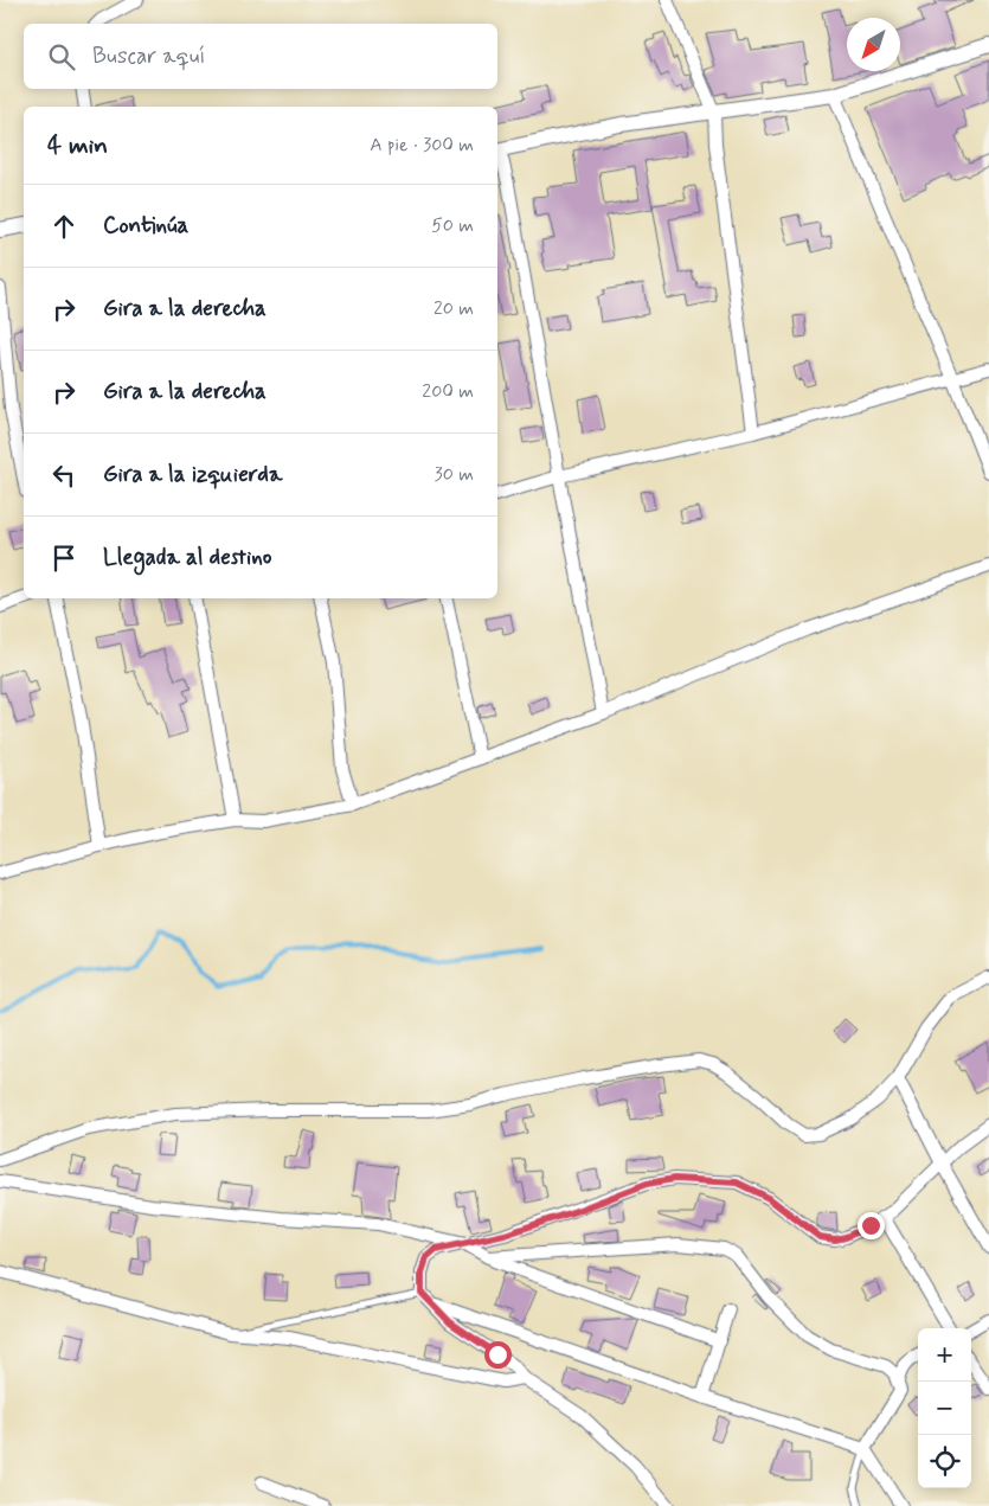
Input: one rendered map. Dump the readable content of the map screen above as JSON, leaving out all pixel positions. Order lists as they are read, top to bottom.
{
  "north": "bottom left",
  "page": {
    "search": "Buscar aquí",
    "heading": ["4 min", "A pie · 300 m"],
    "list": [
      ["Continúa", "50 m"],
      ["Gira a la derecha", "20 m"],
      ["Gira a la derecha", "200 m"],
      ["Gira a la izquierda", "30 m"],
      "Llegada al destino"
    ],
    "map_buttons": ["+", "−"]
  }
}
